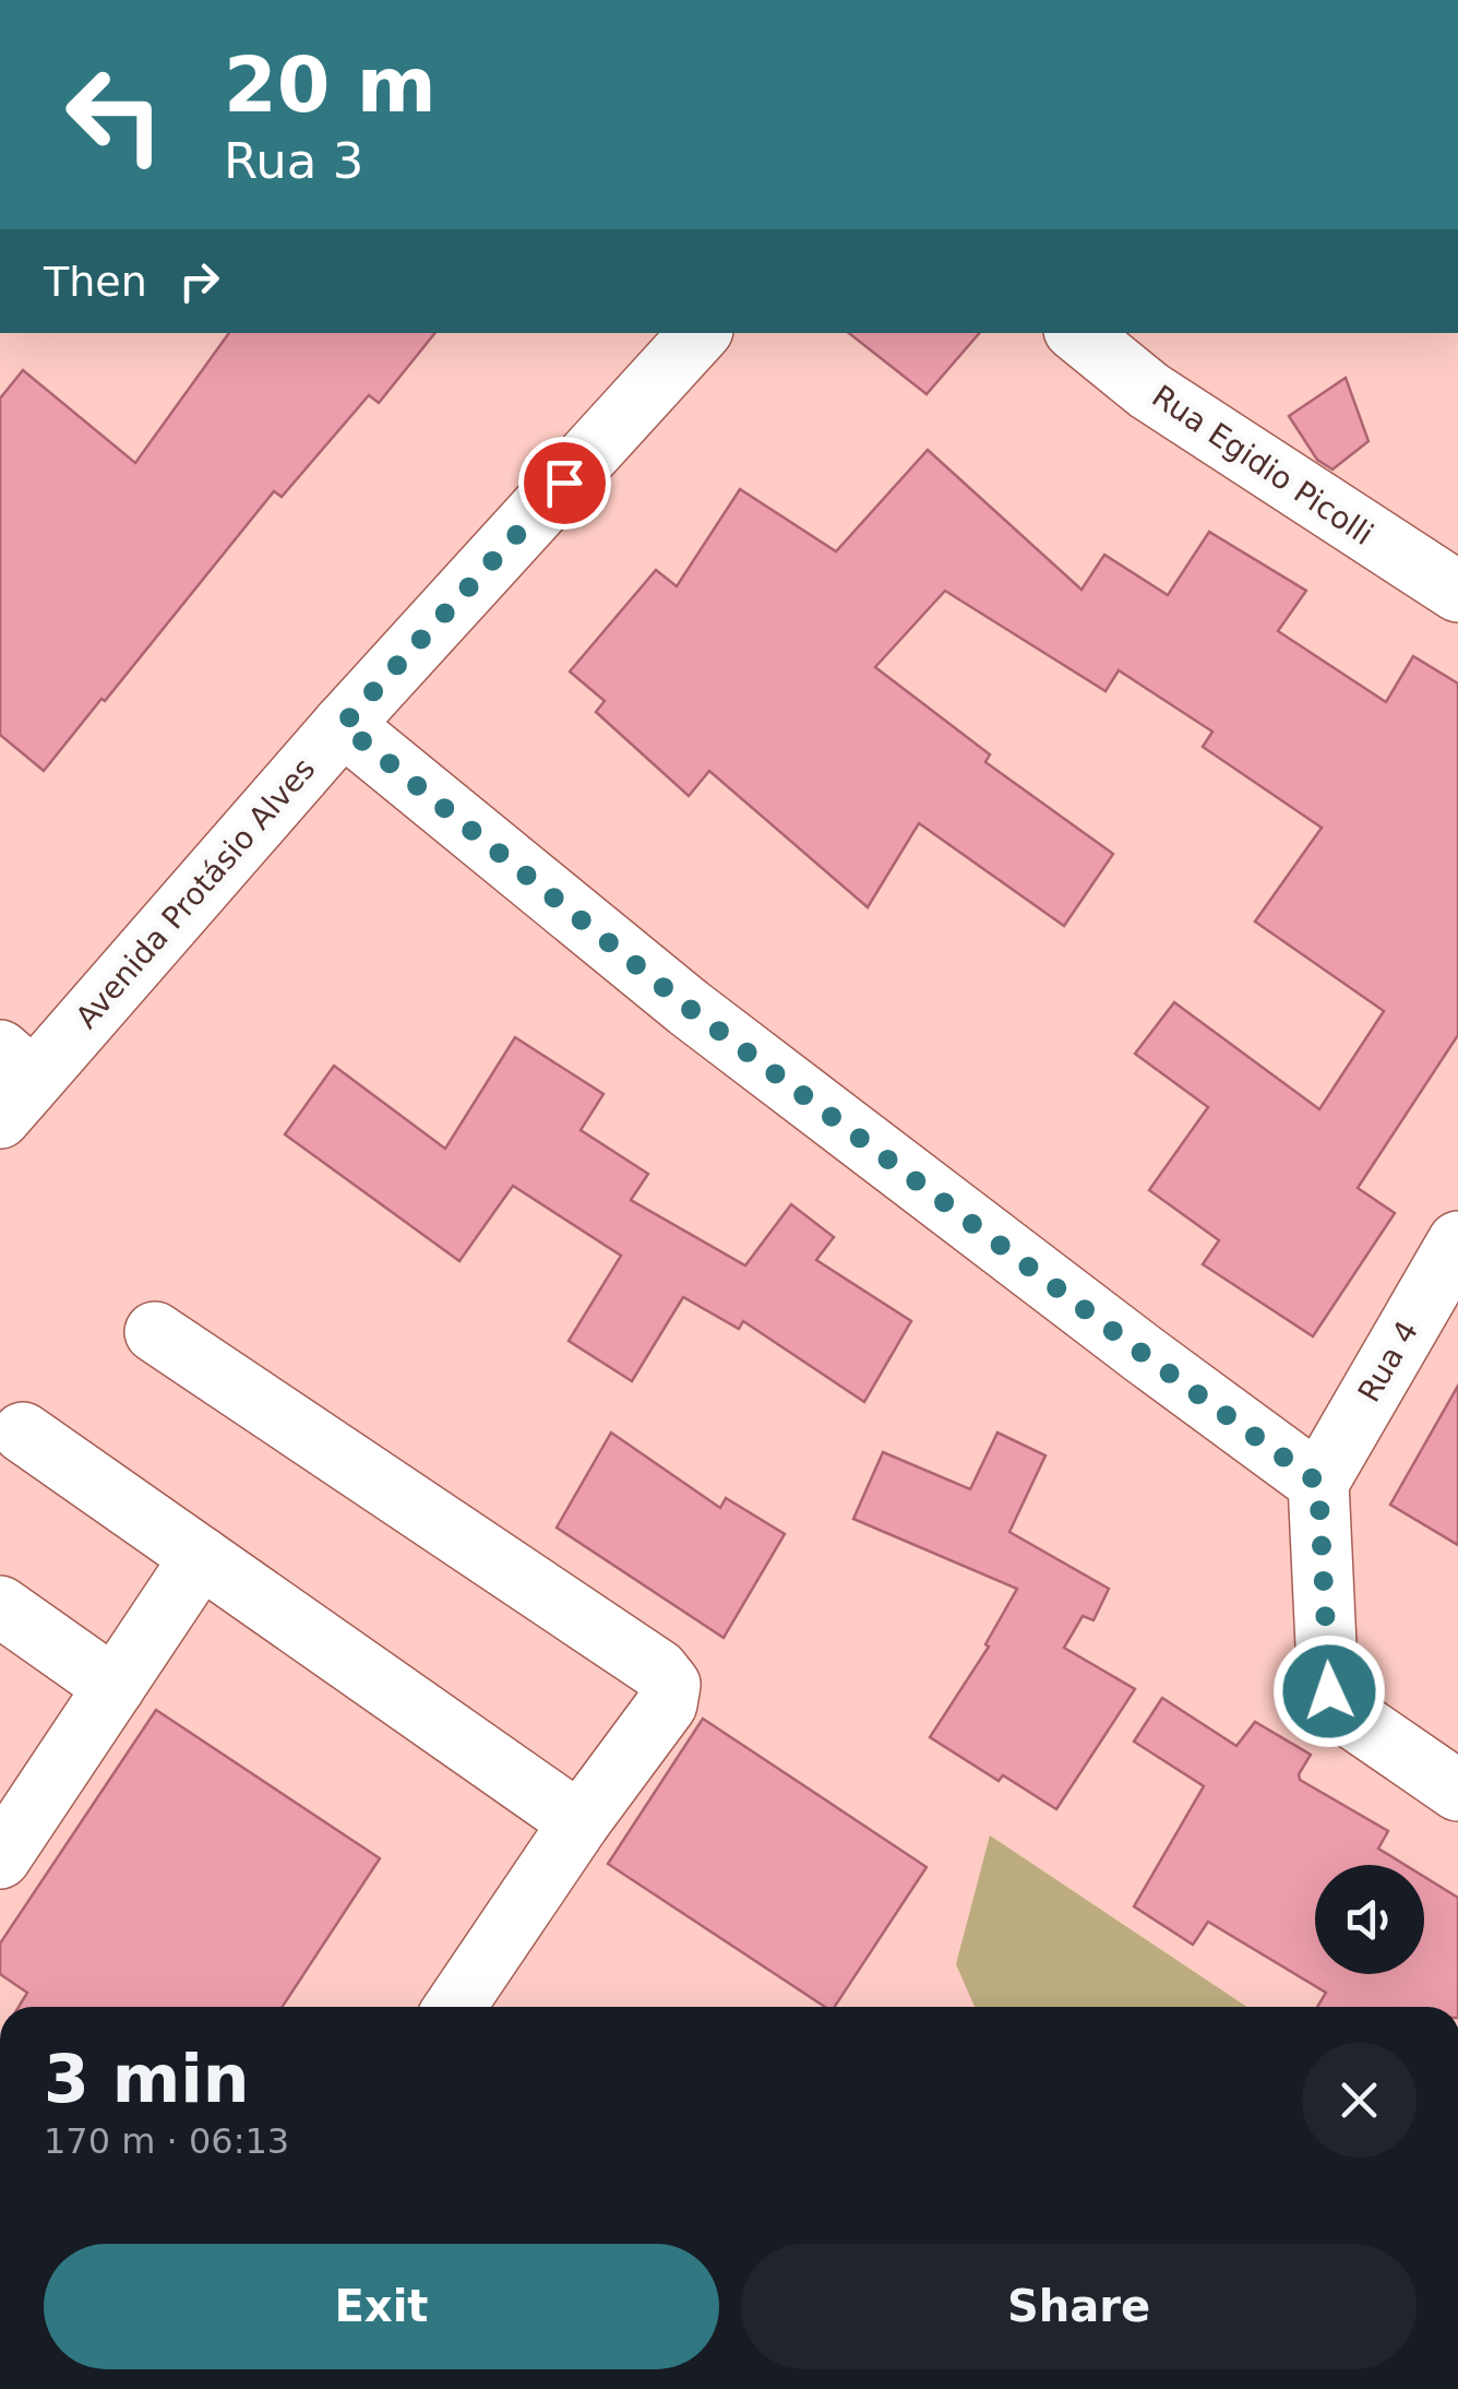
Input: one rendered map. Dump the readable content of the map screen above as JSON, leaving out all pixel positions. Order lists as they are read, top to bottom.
{
  "streets": {
    "street": ["Rua Egidio Picolli", "Avenida Protásio Alves", "Rua 4"]
  },
  "page": {
    "turn": ["20 m", "Rua 3"],
    "then": "Then",
    "heading": ["3 min", "170 m · 06:13"],
    "buttons": ["Exit", "Share"]
  }
}
